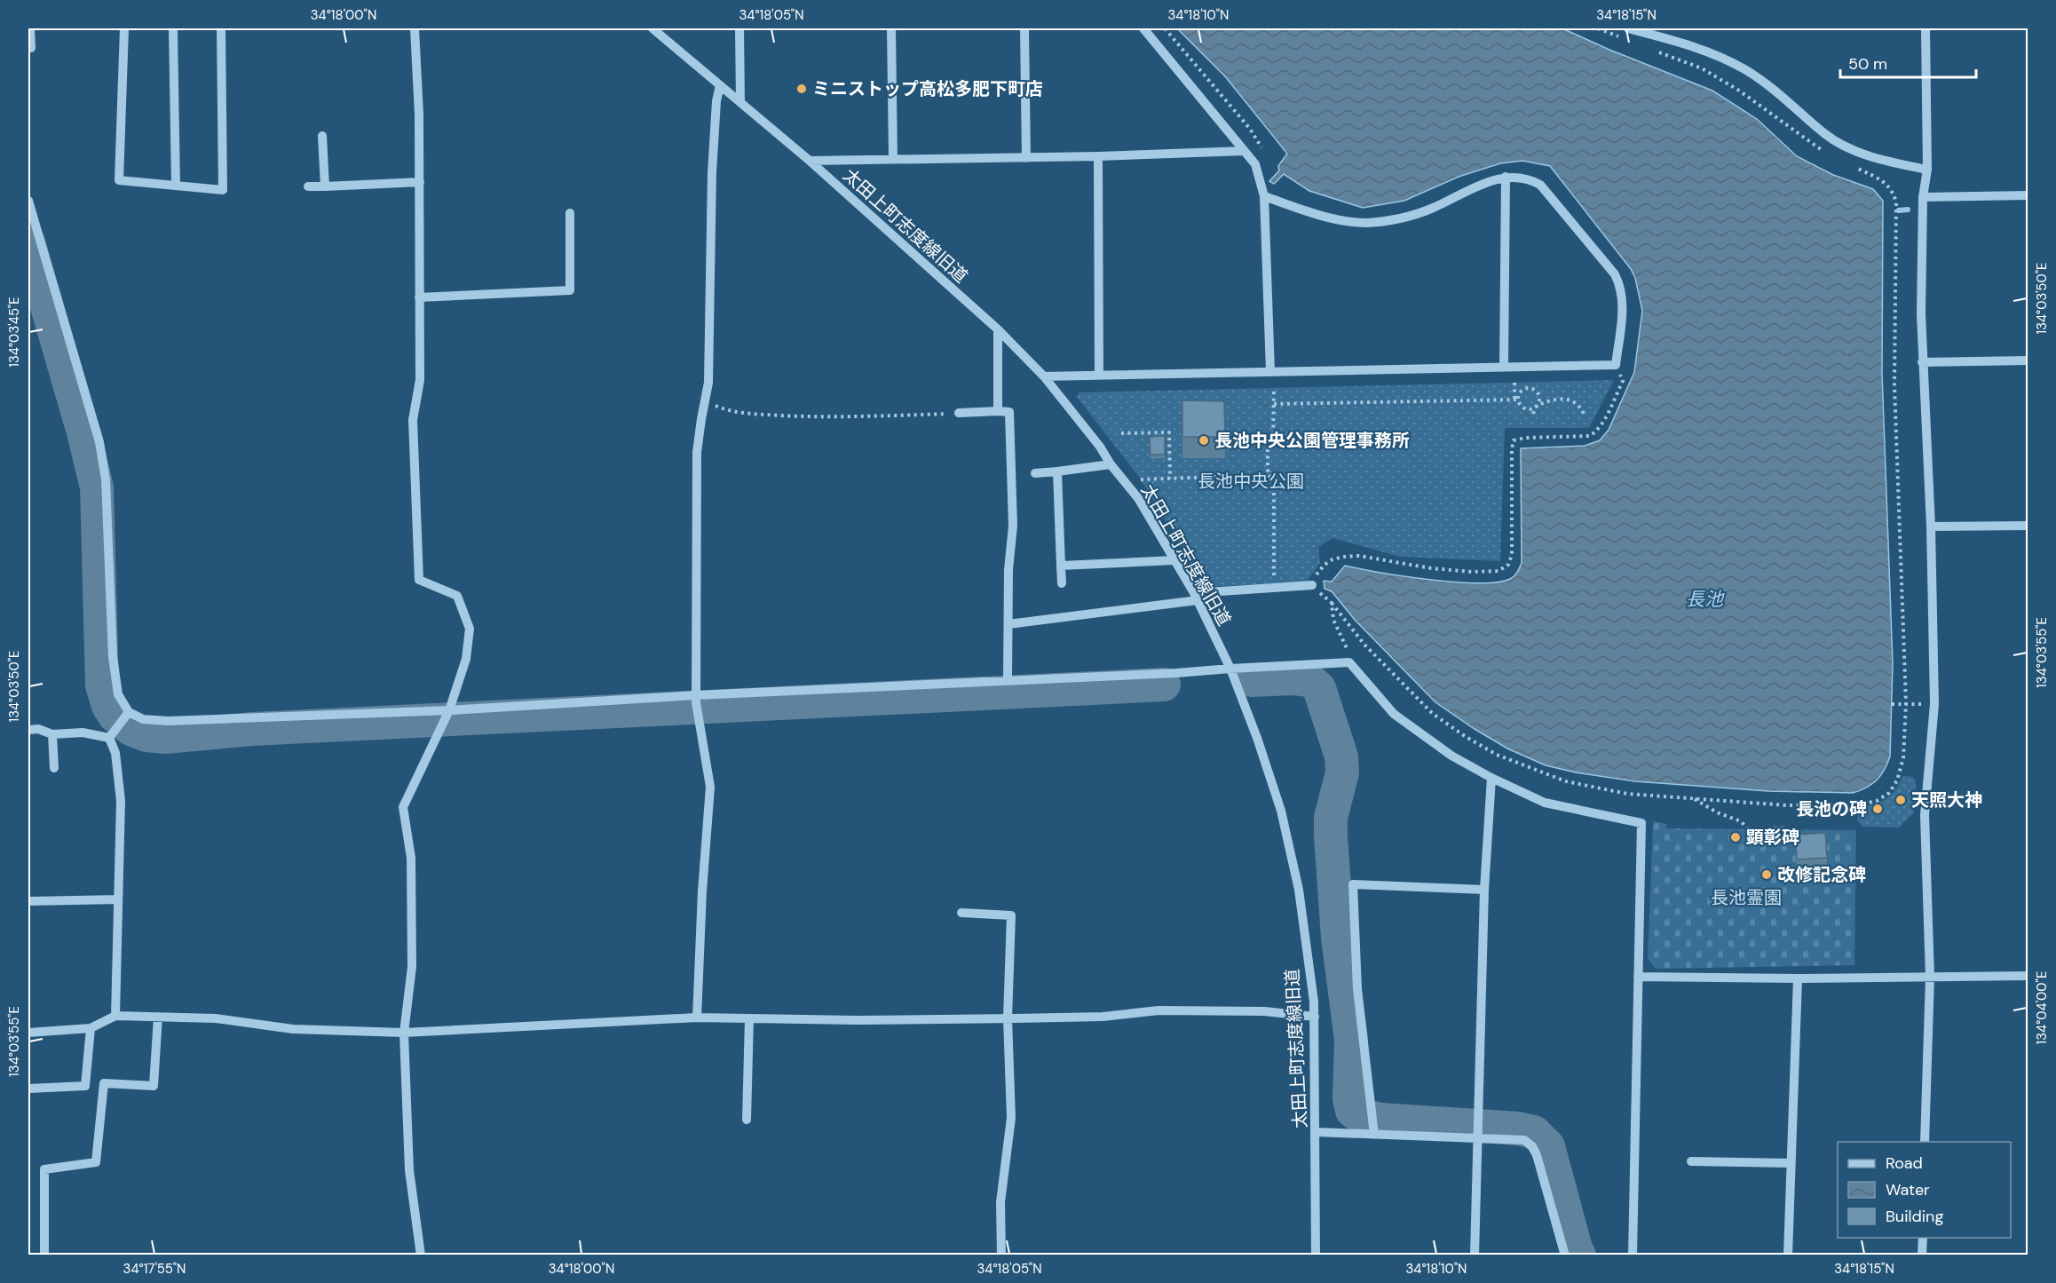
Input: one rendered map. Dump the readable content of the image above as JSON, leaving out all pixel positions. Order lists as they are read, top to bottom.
{
  "streets": {
    "street": ["太田上町志度線旧道"]
  },
  "water": ["長池"],
  "parks": ["長池中央公園", "長池霊園"],
  "places": [
    "ミニストップ高松多肥下町店",
    "長池中央公園管理事務所",
    "天照大神",
    "長池の碑",
    "顕彰碑",
    "改修記念碑"
  ],
  "legend": ["Road", "Water", "Building"],
  "scale_bar": "50 m",
  "coordinates": [
    "34°18'00\"N",
    "34°18'05\"N",
    "34°18'10\"N",
    "34°18'15\"N",
    "134°03'50\"E",
    "134°03'45\"E",
    "134°03'55\"E",
    "134°04'00\"E",
    "34°17'55\"N"
  ]
}
